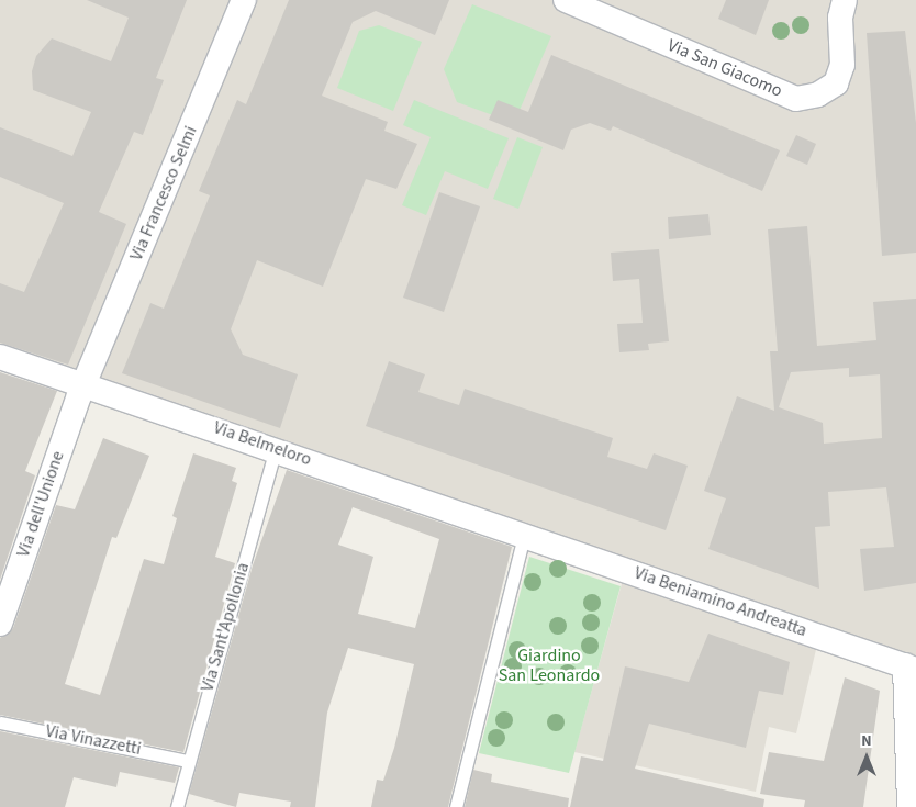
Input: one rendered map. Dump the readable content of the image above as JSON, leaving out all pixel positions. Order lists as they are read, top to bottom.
{
  "streets": {
    "street": [
      "Via San Giacomo",
      "Via Francesco Selmi",
      "Via Belmeloro",
      "Via dell'Unione",
      "Via Beniamino Andreatta"
    ],
    "lane": ["Via Sant'Apollonia", "Via Vinazzetti"]
  },
  "crossings": [
    ["Via Francesco Selmi", "Via Belmeloro"],
    ["Via Francesco Selmi", "Via dell'Unione"],
    ["Via Belmeloro", "Via dell'Unione"],
    ["Via Belmeloro", "Via Beniamino Andreatta"],
    ["Via Belmeloro", "Via Sant'Apollonia"],
    ["Via Sant'Apollonia", "Via Vinazzetti"]
  ],
  "parks": ["Giardino San Leonardo"],
  "north": "top"
}
